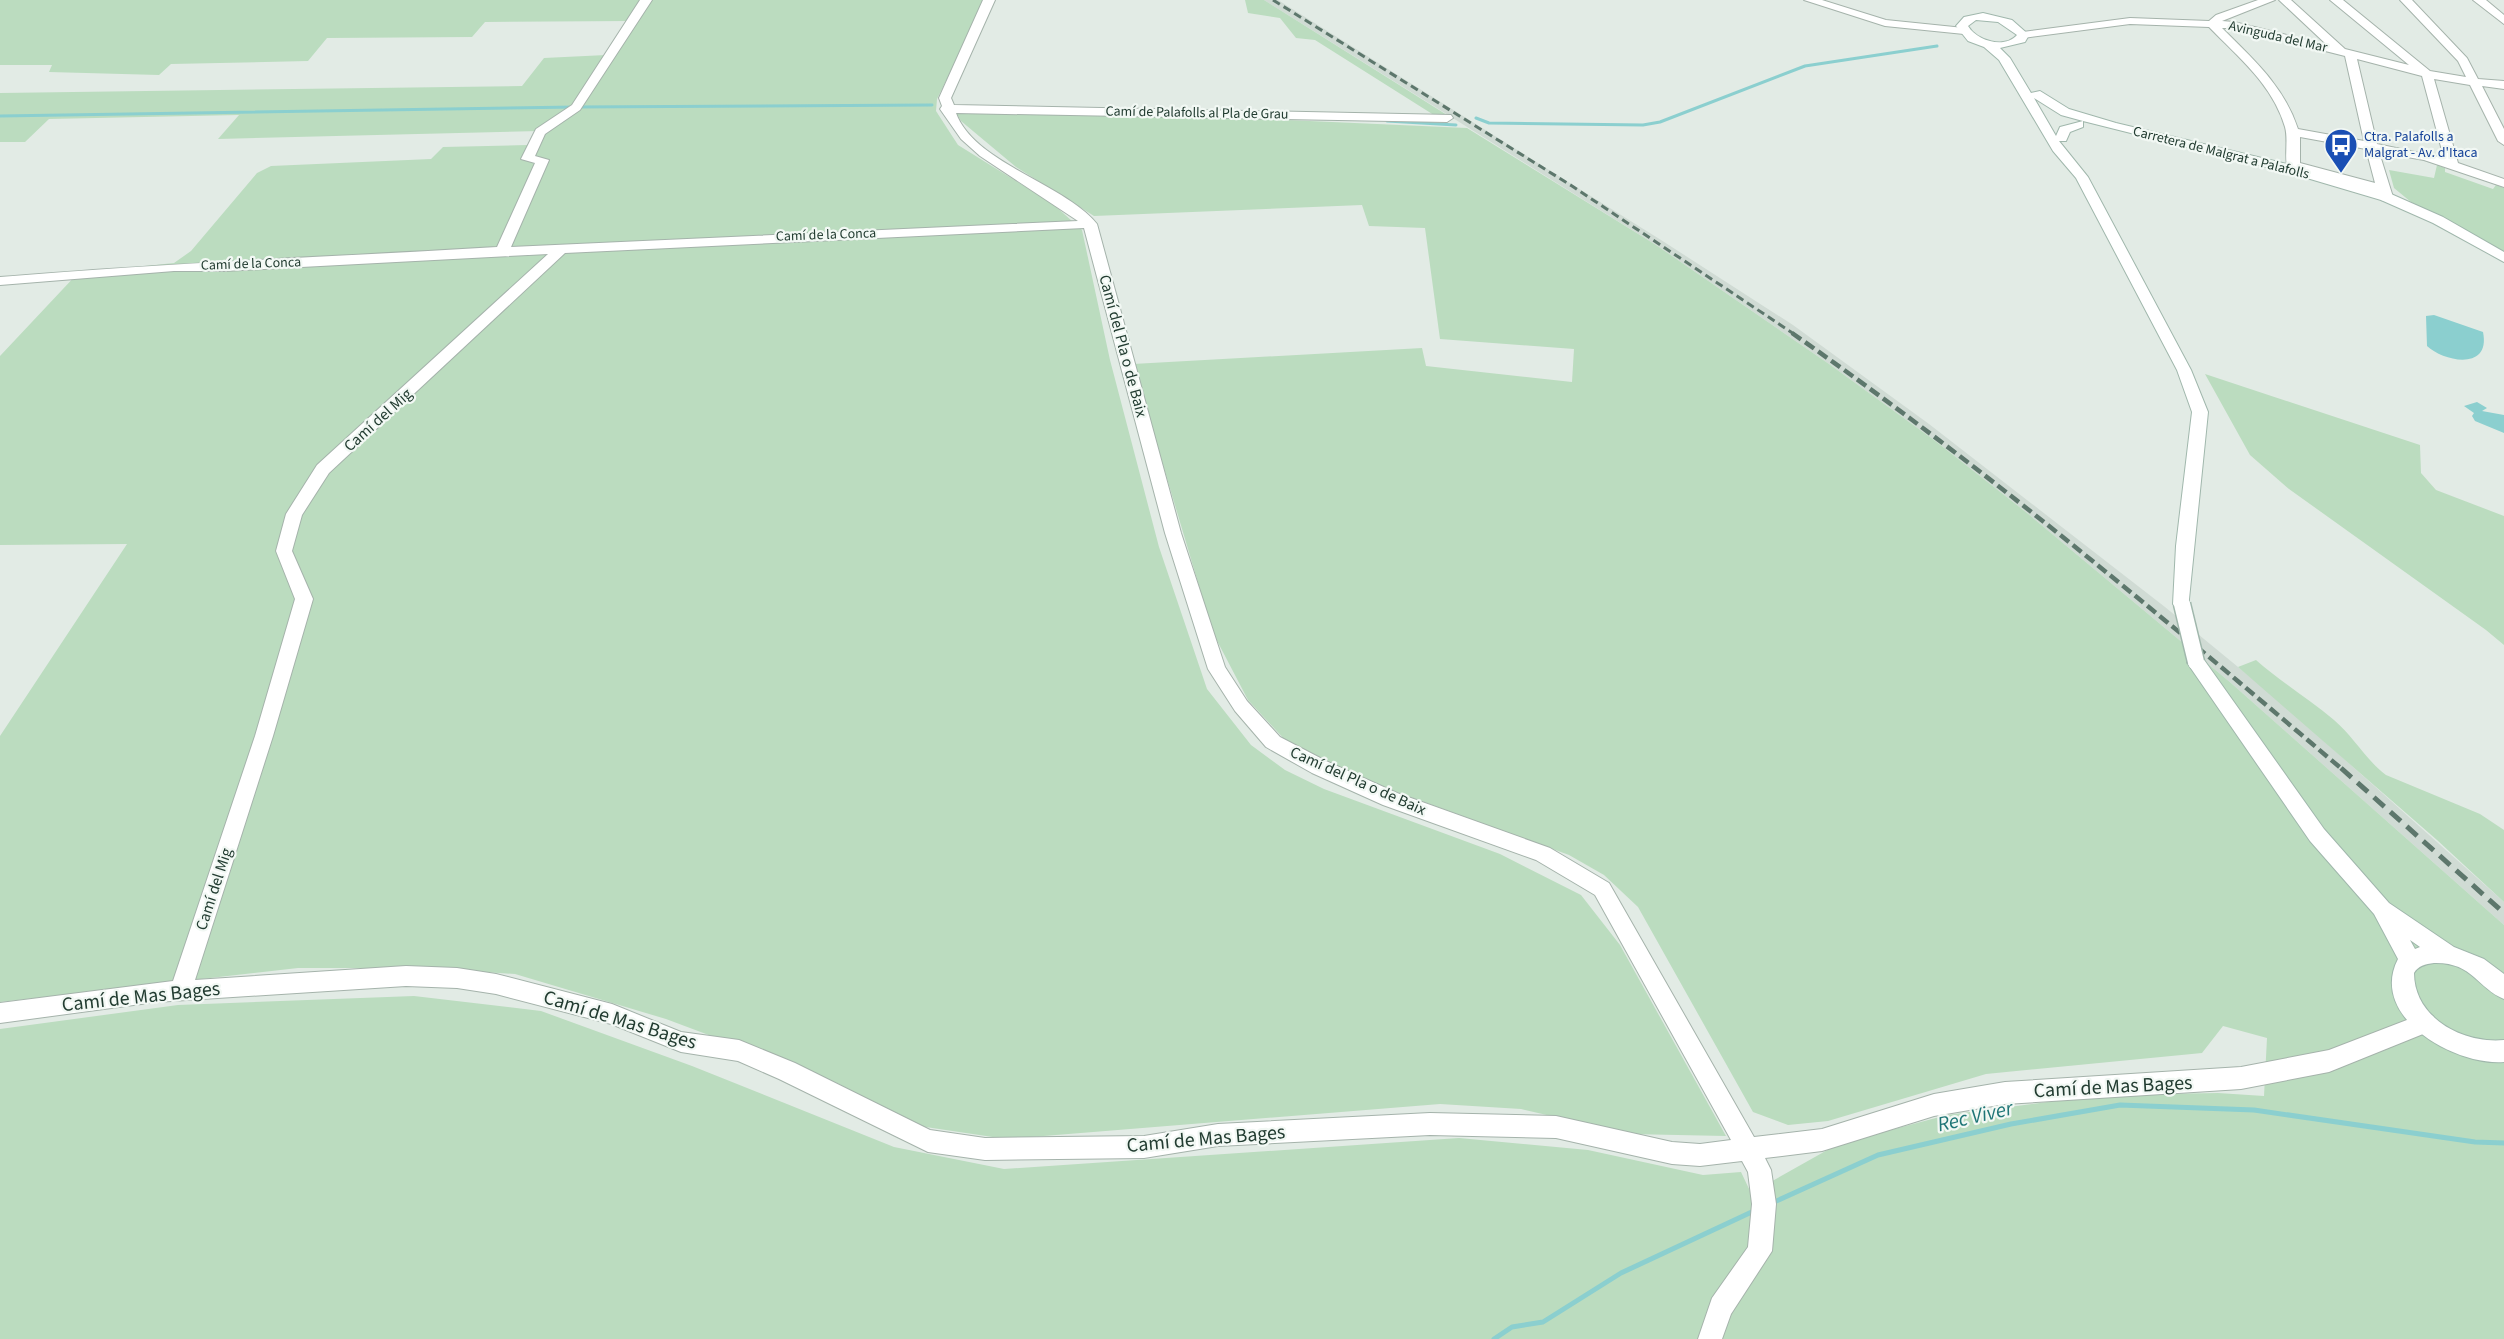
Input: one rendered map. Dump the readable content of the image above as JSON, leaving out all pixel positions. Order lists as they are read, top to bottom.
{
  "streets": {
    "street": [
      "Avinguda del Mar",
      "Camí de Palafolls al Pla de Grau",
      "Carretera de Malgrat a Palafolls",
      "Camí de la Conca",
      "Camí del Pla o de Baix",
      "Camí del Mig",
      "Camí de Mas Bages"
    ]
  },
  "crossings": [
    ["Camí de la Conca", "Camí del Pla o de Baix"],
    ["Camí de la Conca", "Camí del Mig"],
    ["Camí del Pla o de Baix", "Camí de Mas Bages"],
    ["Camí del Mig", "Camí de Mas Bages"]
  ],
  "water": ["Rec Viver"],
  "places": {
    "bus stop": ["Ctra. Palafolls a Malgrat - Av. d'Itaca"]
  }
}
